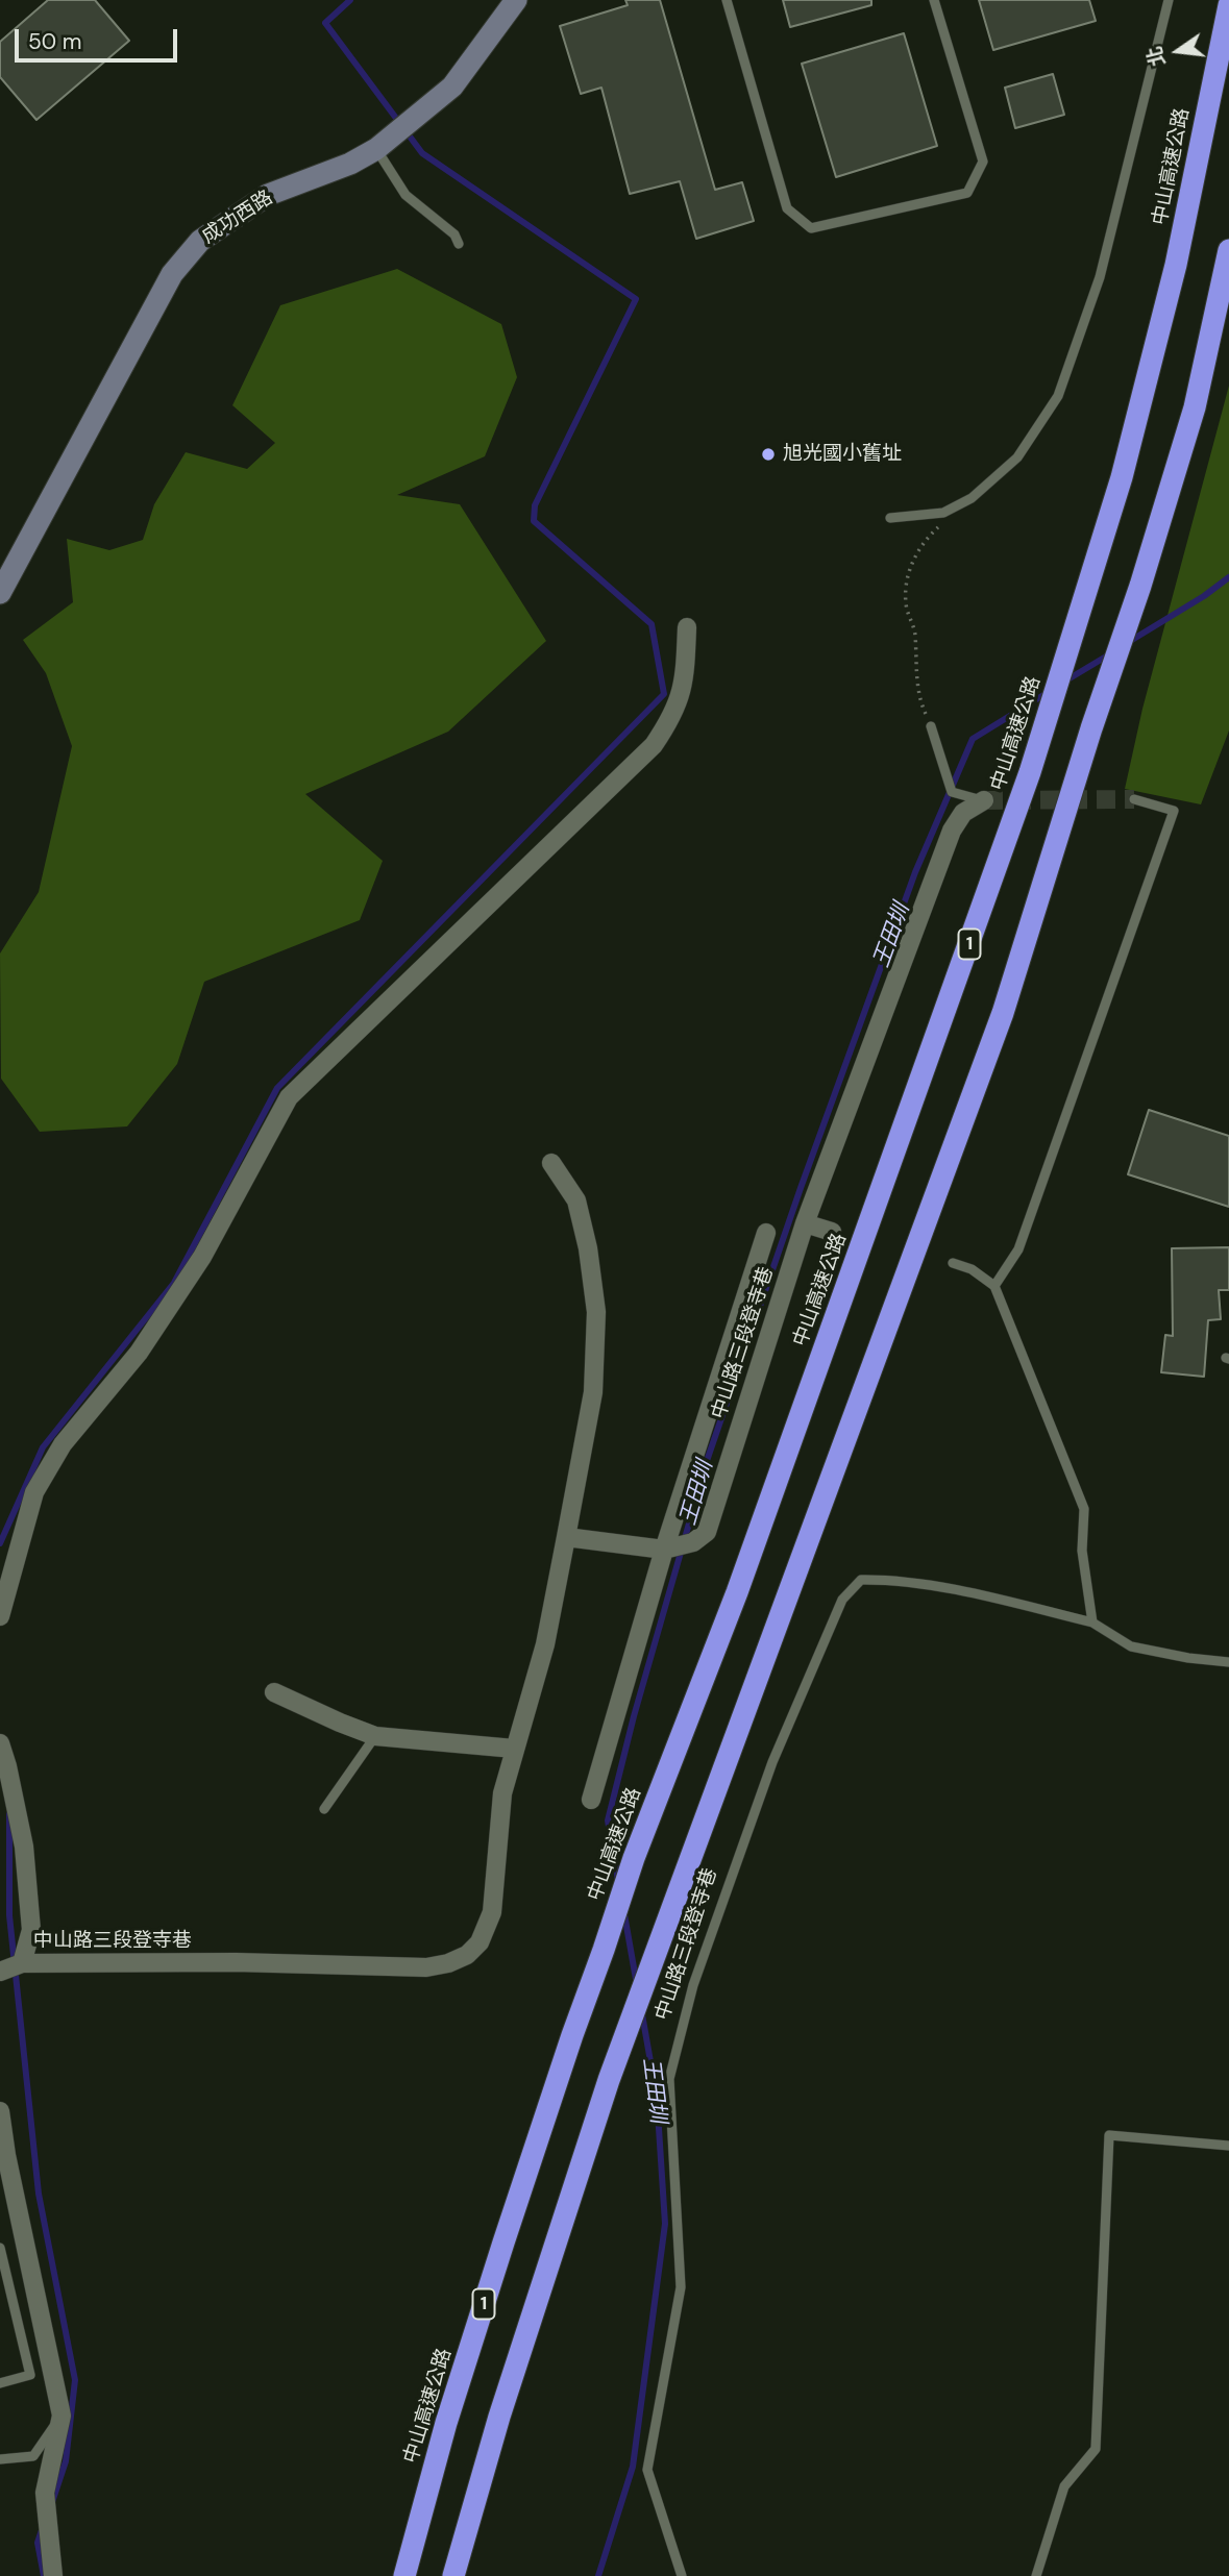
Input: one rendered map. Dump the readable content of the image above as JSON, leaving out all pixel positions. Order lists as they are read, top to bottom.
{
  "streets": {
    "highway": ["中山高速公路", "1"],
    "street": ["成功西路", "中山路三段登寺巷"]
  },
  "water": ["王田圳"],
  "places": ["旭光國小舊址"],
  "scale_bar": "50 m",
  "north": "left"
}
